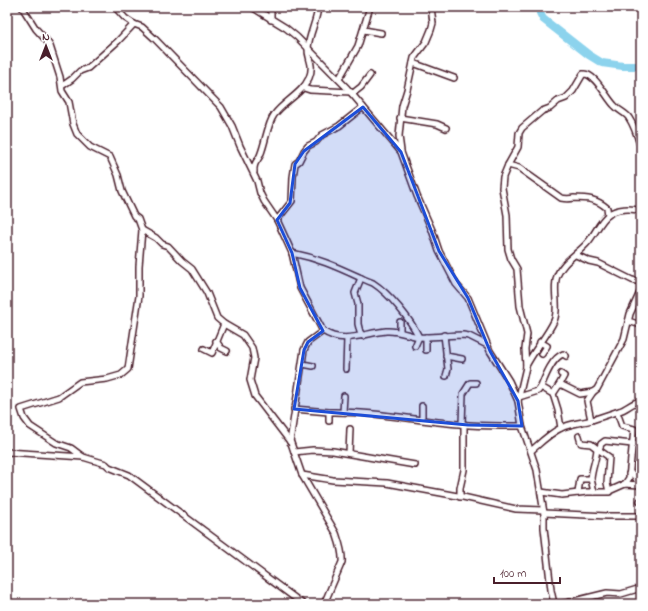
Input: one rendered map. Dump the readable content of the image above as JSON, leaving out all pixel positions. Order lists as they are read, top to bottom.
{
  "scale_bar": "100 m",
  "north": "top"
}
